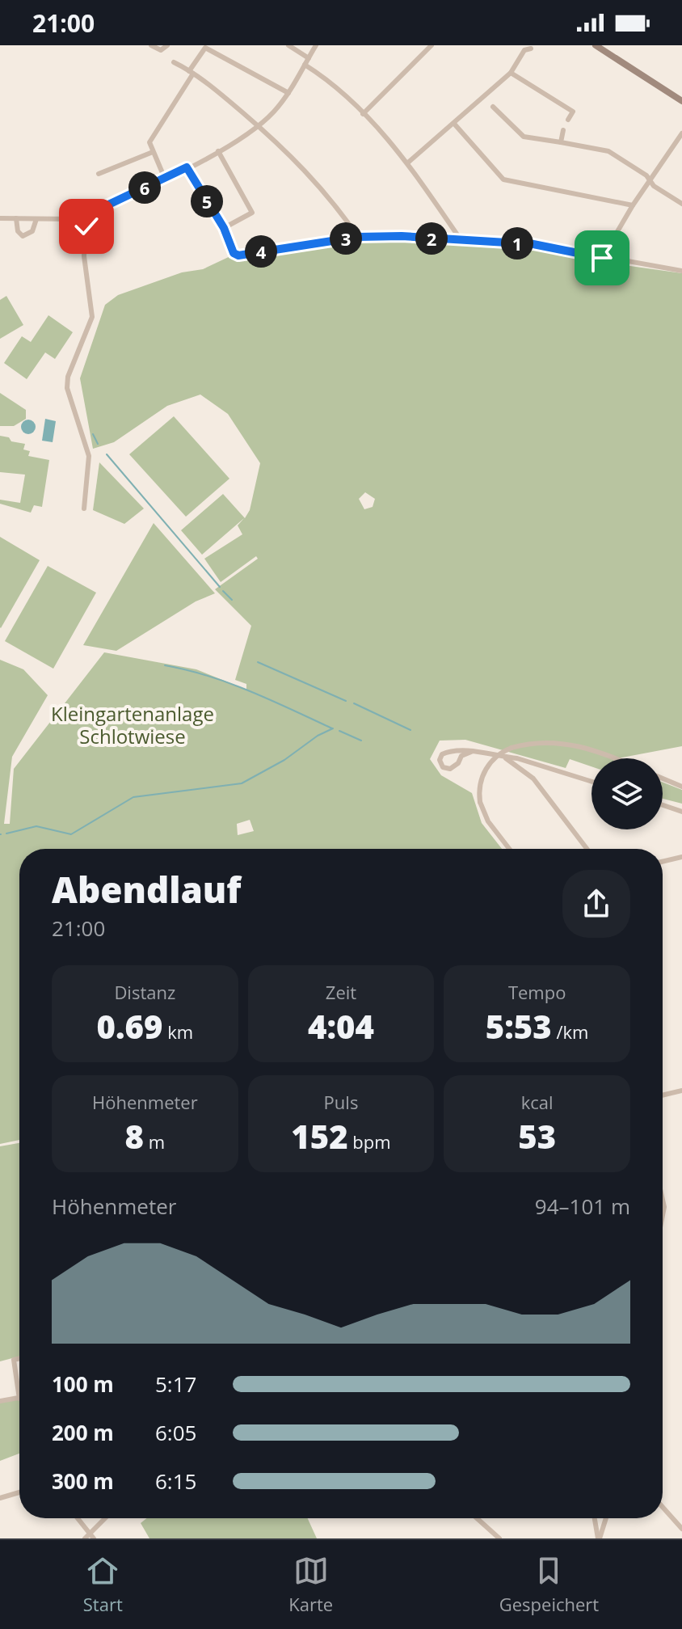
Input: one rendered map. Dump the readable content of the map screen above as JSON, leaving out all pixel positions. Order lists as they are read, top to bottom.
{
  "parks": ["Kleingartenanlage Schlotwiese"],
  "page": {
    "status": "21:00",
    "pins": [
      "6",
      "5",
      "2",
      "3",
      "1",
      "4"
    ],
    "heading": ["Abendlauf", "21:00"],
    "stats": [
      ["Distanz", "0.69 km"],
      ["Zeit", "4:04"],
      ["Tempo", "5:53 /km"],
      ["Höhenmeter", "8 m"],
      ["Puls", "152 bpm"],
      ["kcal", "53"]
    ],
    "chart": ["Höhenmeter", "94–101 m"],
    "list": [
      {
        "name": "100 m",
        "note": "5:17"
      },
      {
        "name": "200 m",
        "note": "6:05"
      },
      {
        "name": "300 m",
        "note": "6:15"
      }
    ],
    "tabs": ["Start", "Karte", "Gespeichert"]
  }
}
